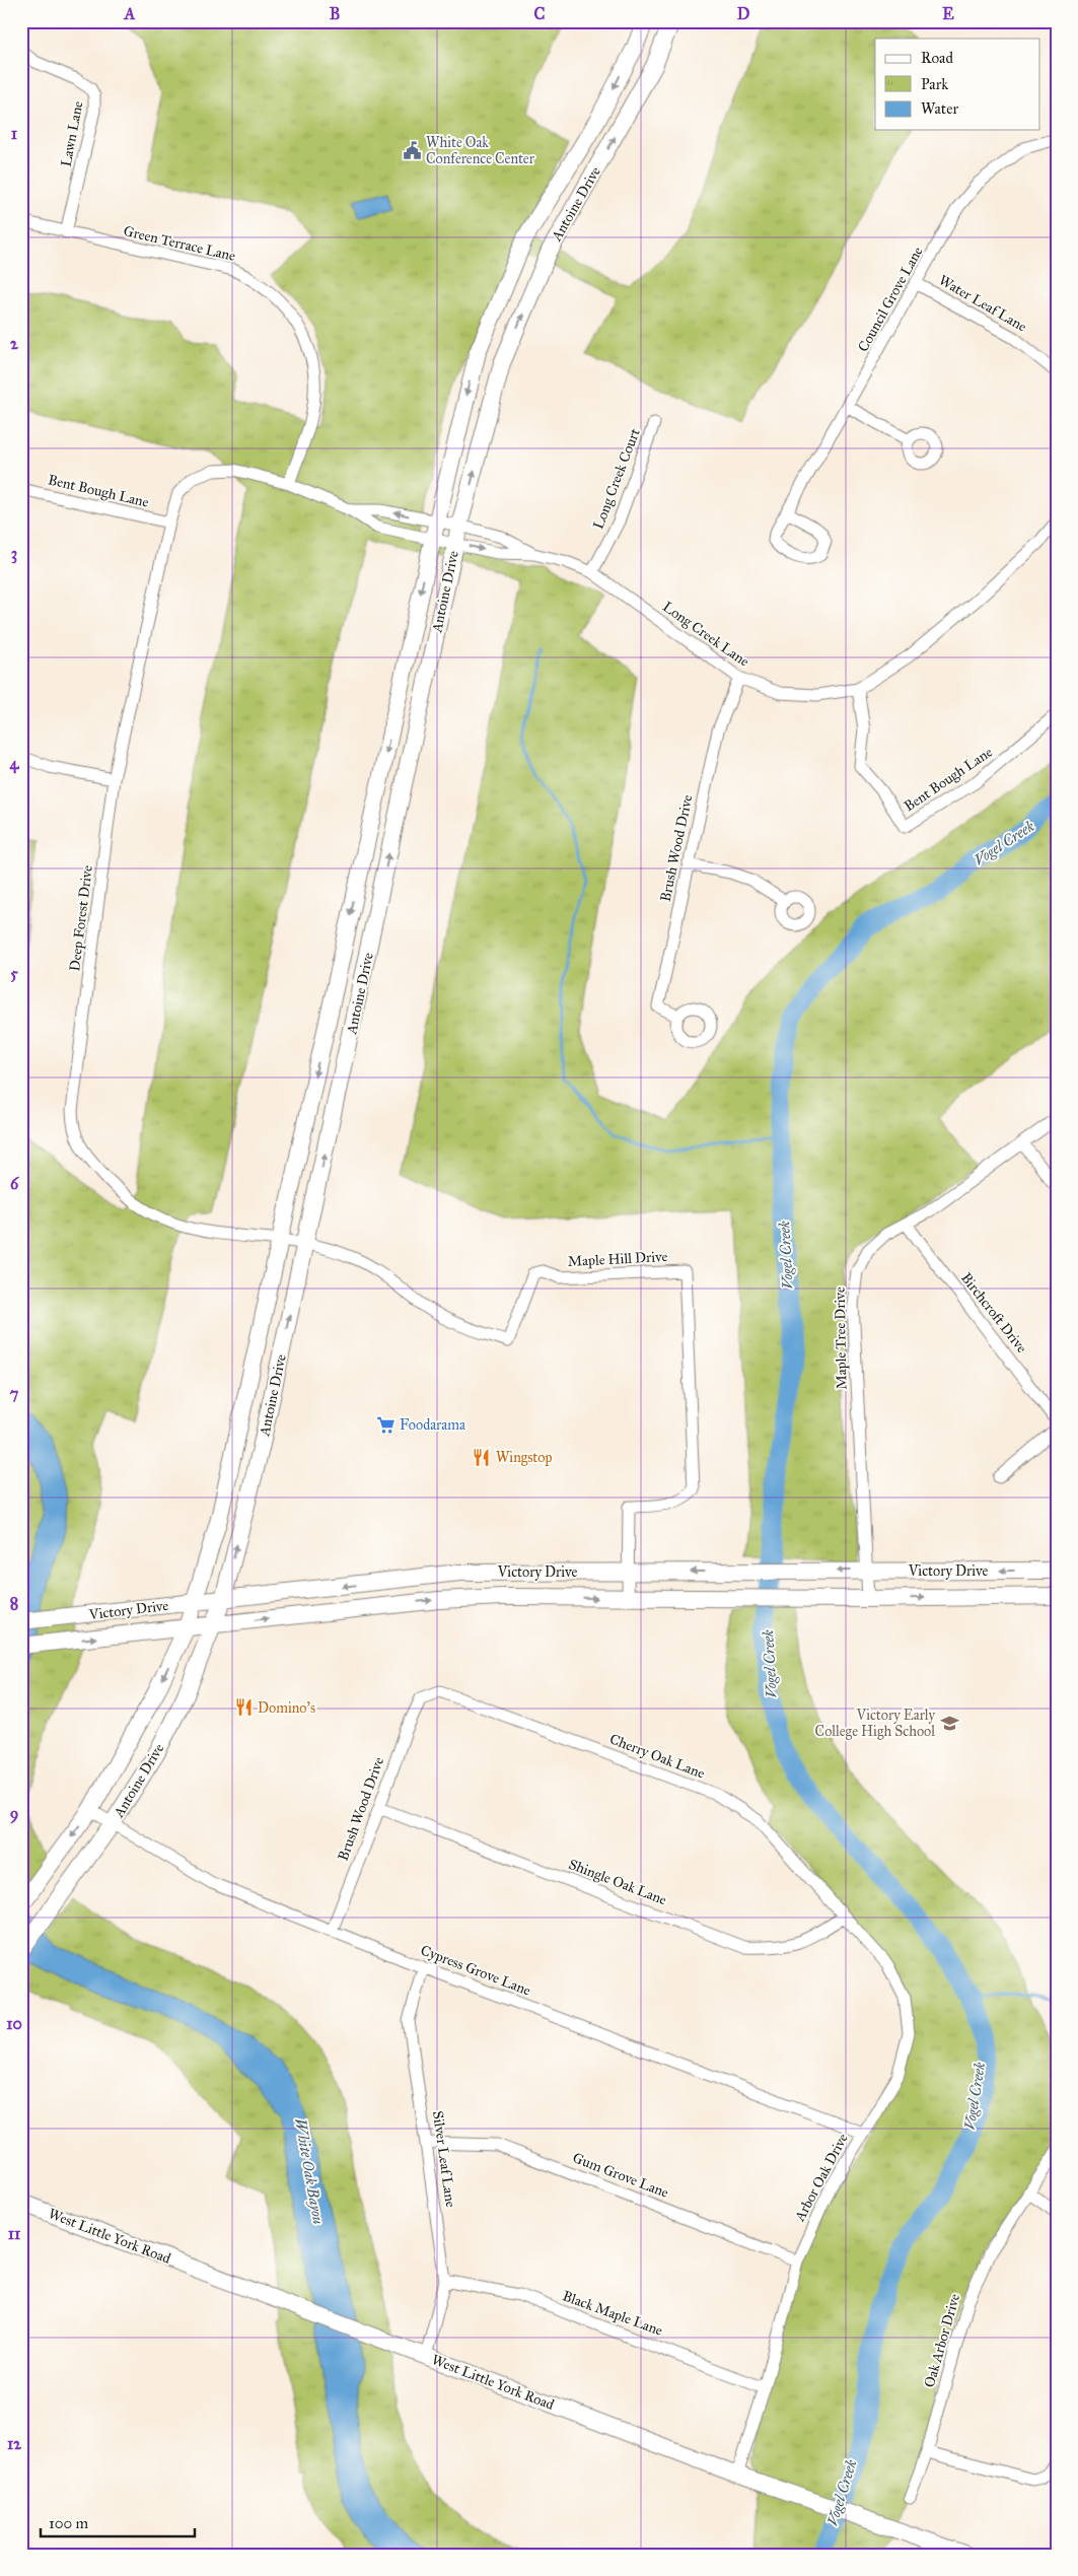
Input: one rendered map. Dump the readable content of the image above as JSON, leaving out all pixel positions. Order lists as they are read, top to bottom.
{
  "streets": {
    "main road": ["Antoine Drive", "Victory Drive", "West Little York Road"],
    "street": [
      "Lawn Lane",
      "Green Terrace Lane",
      "Council Grove Lane",
      "Water Leaf Lane",
      "Long Creek Court",
      "Bent Bough Lane",
      "Long Creek Lane",
      "Brush Wood Drive",
      "Deep Forest Drive",
      "Maple Hill Drive",
      "Birchcroft Drive",
      "Maple Tree Drive",
      "Cherry Oak Lane",
      "Shingle Oak Lane",
      "Cypress Grove Lane",
      "Silver Leaf Lane",
      "Gum Grove Lane",
      "Arbor Oak Drive",
      "Black Maple Lane",
      "Oak Arbor Drive"
    ]
  },
  "crossings": [
    ["Lawn Lane", "Green Terrace Lane"],
    ["Antoine Drive", "Long Creek Lane"],
    ["Antoine Drive", "Deep Forest Drive"],
    ["Antoine Drive", "Maple Hill Drive"],
    ["Antoine Drive", "Victory Drive"],
    ["Antoine Drive", "Cypress Grove Lane"],
    ["Green Terrace Lane", "Long Creek Lane"],
    ["Council Grove Lane", "Water Leaf Lane"],
    ["Long Creek Court", "Long Creek Lane"],
    ["Bent Bough Lane", "Long Creek Lane"],
    ["Bent Bough Lane", "Deep Forest Drive"],
    ["Long Creek Lane", "Brush Wood Drive"],
    ["Long Creek Lane", "Deep Forest Drive"],
    ["Brush Wood Drive", "Cherry Oak Lane"],
    ["Brush Wood Drive", "Shingle Oak Lane"],
    ["Brush Wood Drive", "Cypress Grove Lane"],
    ["Deep Forest Drive", "Maple Hill Drive"],
    ["Maple Hill Drive", "Victory Drive"],
    ["Birchcroft Drive", "Maple Tree Drive"],
    ["Maple Tree Drive", "Victory Drive"],
    ["Cherry Oak Lane", "Shingle Oak Lane"],
    ["Cherry Oak Lane", "Arbor Oak Drive"],
    ["Shingle Oak Lane", "Arbor Oak Drive"],
    ["Cypress Grove Lane", "Silver Leaf Lane"],
    ["Cypress Grove Lane", "Arbor Oak Drive"],
    ["Silver Leaf Lane", "Gum Grove Lane"],
    ["Silver Leaf Lane", "West Little York Road"],
    ["Silver Leaf Lane", "Black Maple Lane"],
    ["Gum Grove Lane", "Arbor Oak Drive"],
    ["Arbor Oak Drive", "West Little York Road"],
    ["Arbor Oak Drive", "Black Maple Lane"]
  ],
  "water": ["Vogel Creek", "White Oak Bayou"],
  "places": {
    "public building": ["White Oak Conference Center"],
    "supermarket": ["Foodarama"],
    "restaurant": ["Wingstop", "Domino's"],
    "school or university": ["Victory Early College High School"]
  },
  "legend": ["Road", "Park", "Water"],
  "scale_bar": "100 m",
  "grid": {
    "columns": [
      "A",
      "B",
      "C",
      "D",
      "E"
    ],
    "rows": [
      "1",
      "2",
      "3",
      "4",
      "5",
      "6",
      "7",
      "8",
      "9",
      "10",
      "11",
      "12"
    ]
  }
}
